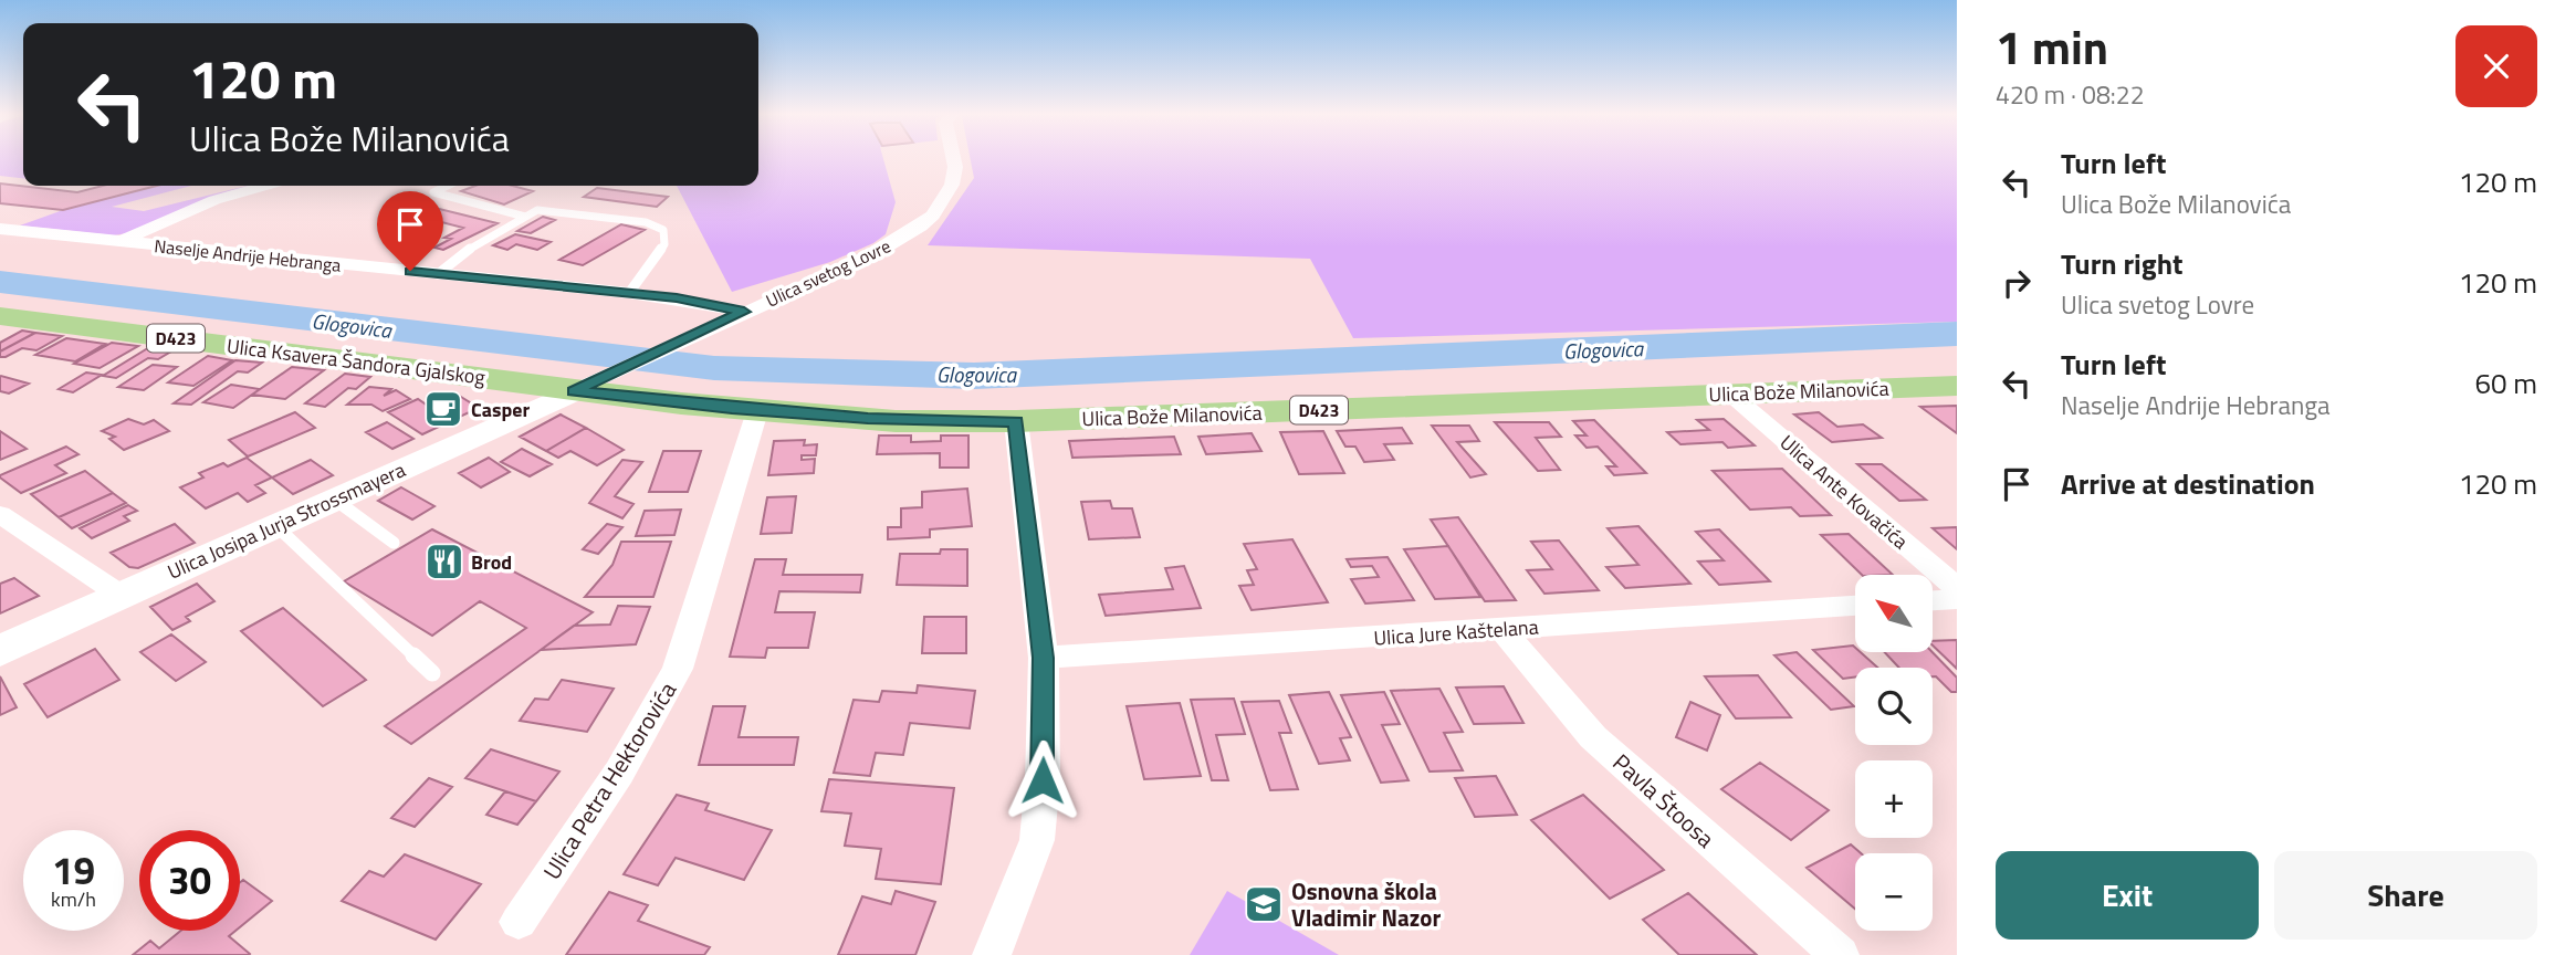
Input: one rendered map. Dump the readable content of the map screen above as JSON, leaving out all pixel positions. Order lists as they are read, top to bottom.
{
  "streets": {
    "main road": [
      "D423",
      "Ulica Ksavera Šandora Gjalskog",
      "Ulica Bože Milanovića",
      "Ulica Josipa Jurja Strossmayera"
    ],
    "street": [
      "Naselje Andrije Hebranga",
      "Ulica svetog Lovre",
      "Ulica Ante Kovačića",
      "Ulica Jure Kaštelana",
      "Ulica Petra Hektorovića",
      "Pavla Štoosa"
    ]
  },
  "crossings": [
    ["Naselje Andrije Hebranga", "Ulica svetog Lovre"],
    ["Ulica svetog Lovre", "Ulica Ksavera Šandora Gjalskog"],
    ["Ulica svetog Lovre", "Ulica Bože Milanovića"],
    ["Ulica svetog Lovre", "Ulica Josipa Jurja Strossmayera"],
    ["Ulica Ksavera Šandora Gjalskog", "Ulica Bože Milanovića"],
    ["Ulica Ksavera Šandora Gjalskog", "Ulica Josipa Jurja Strossmayera"],
    ["Ulica Bože Milanovića", "Ulica Ante Kovačića"],
    ["Ulica Bože Milanovića", "Ulica Josipa Jurja Strossmayera"],
    ["Ulica Bože Milanovića", "Ulica Petra Hektorovića"],
    ["Ulica Jure Kaštelana", "Pavla Štoosa"]
  ],
  "water": ["Glogovica"],
  "places": {
    "cafe": ["Casper"],
    "restaurant": ["Brod"],
    "school or university": ["Osnovna škola Vladimir Nazor"]
  },
  "north": "top left",
  "page": {
    "heading": ["1 min", "420 m · 08:22"],
    "turn": ["120 m", "Ulica Bože Milanovića"],
    "list": [
      {
        "name": "Turn left",
        "note": "Ulica Bože Milanovića",
        "value": "120 m"
      },
      {
        "name": "Turn right",
        "note": "Ulica svetog Lovre",
        "value": "120 m"
      },
      {
        "name": "Turn left",
        "note": "Naselje Andrije Hebranga",
        "value": "60 m"
      },
      {
        "name": "Arrive at destination",
        "value": "120 m"
      }
    ],
    "map_buttons": ["+", "−"],
    "speed": "19 km/h",
    "limit": "30",
    "buttons": ["Exit", "Share"]
  }
}
